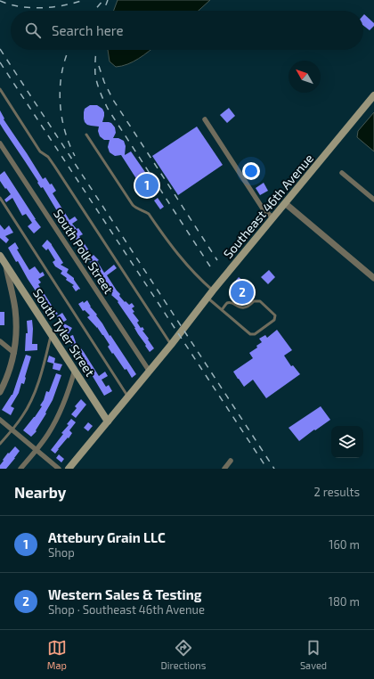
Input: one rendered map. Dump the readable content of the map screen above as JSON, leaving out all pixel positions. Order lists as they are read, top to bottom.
{
  "streets": {
    "main road": ["Southeast 46th Avenue", "South Tyler Street"],
    "street": ["South Polk Street"]
  },
  "crossings": [
    ["Southeast 46th Avenue", "South Polk Street"],
    ["Southeast 46th Avenue", "South Tyler Street"]
  ],
  "north": "top left",
  "page": {
    "search": "Search here",
    "pins": ["1", "2"],
    "heading": ["Nearby", "2 results"],
    "list": [
      {
        "mark": "1",
        "name": "Attebury Grain LLC",
        "note": "Shop",
        "value": "160 m"
      },
      {
        "mark": "2",
        "name": "Western Sales & Testing",
        "note": "Shop · Southeast 46th Avenue",
        "value": "180 m"
      }
    ],
    "nav": ["Map", "Directions", "Saved"]
  }
}
